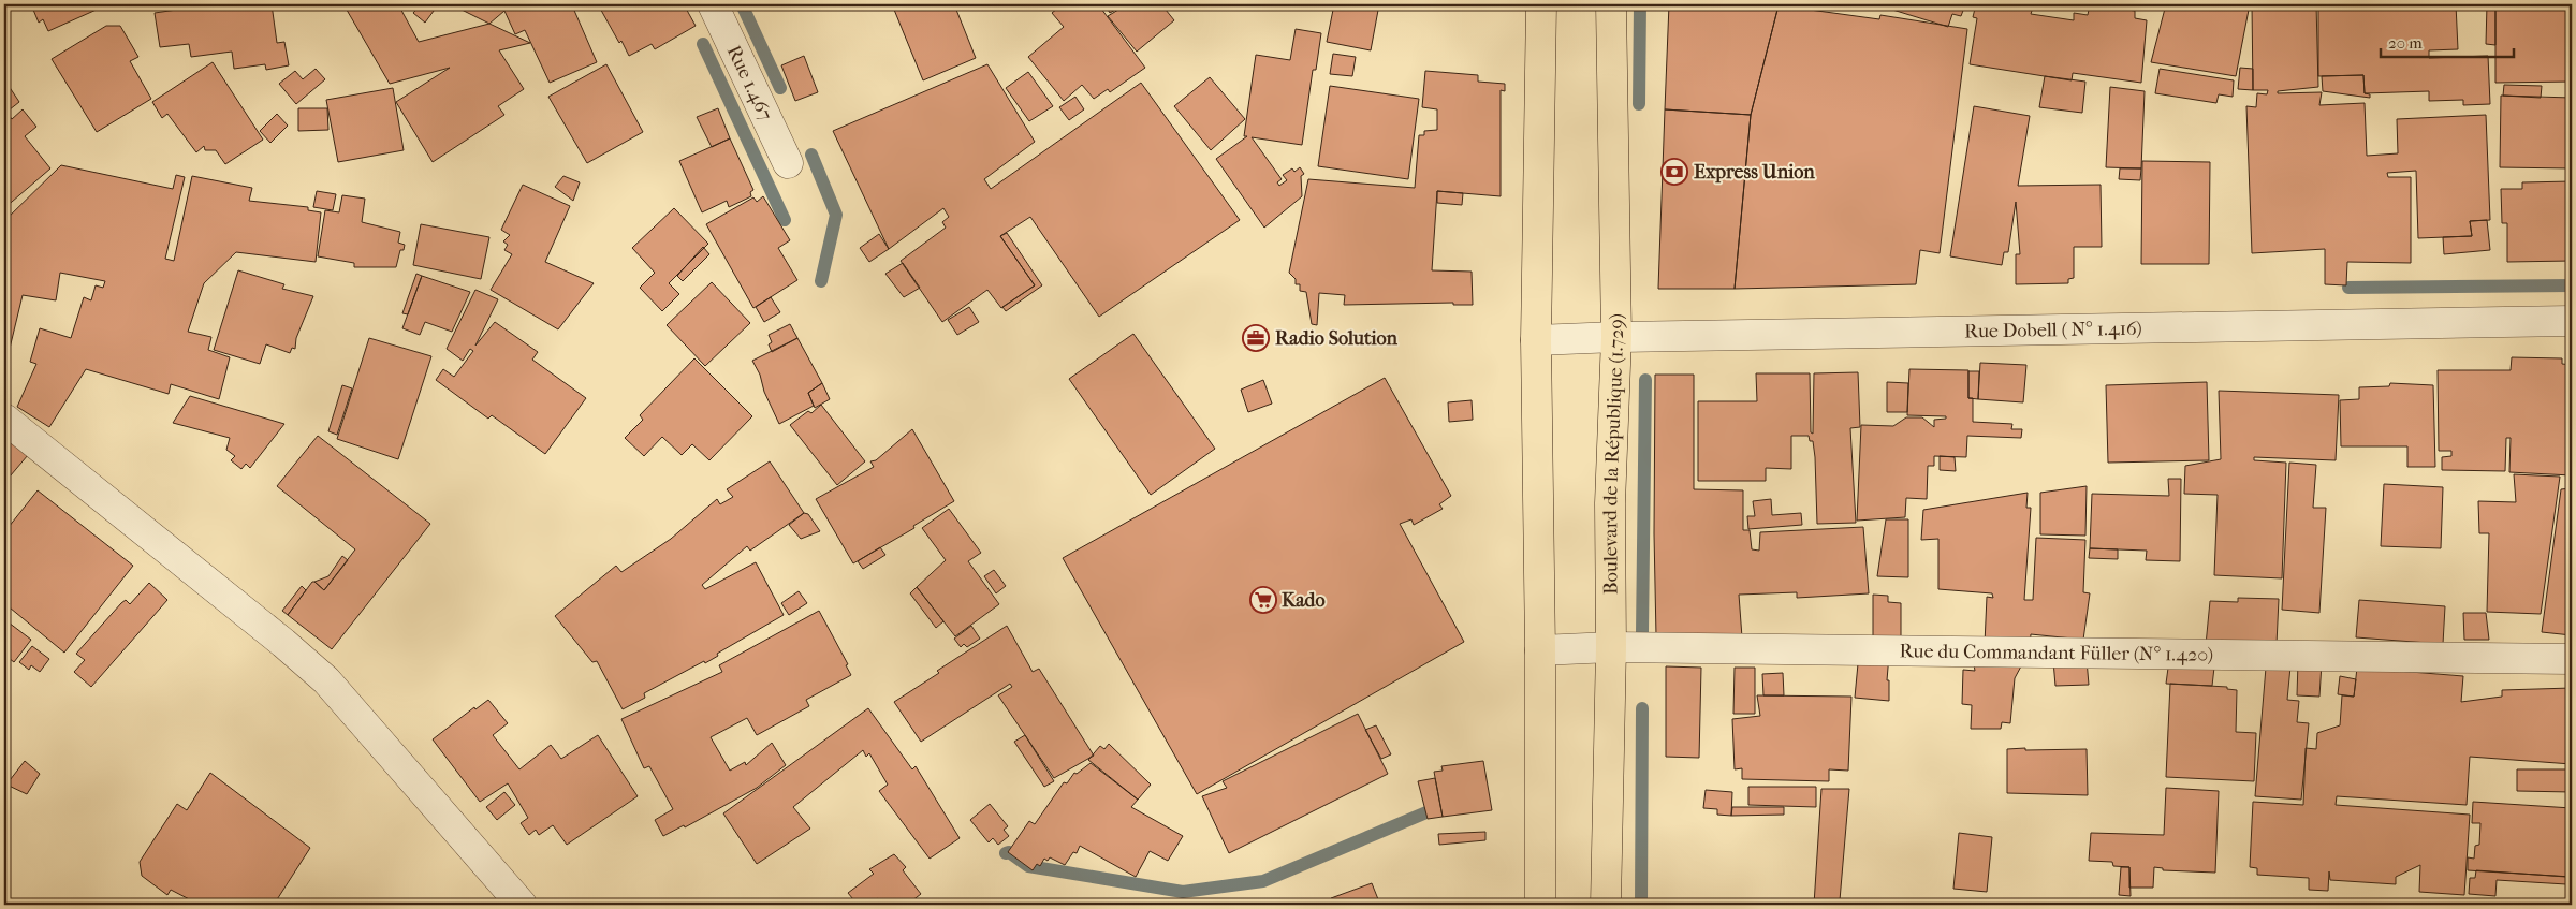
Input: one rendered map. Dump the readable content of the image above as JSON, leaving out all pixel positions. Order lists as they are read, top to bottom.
{
  "streets": {
    "main road": ["Boulevard de la République (1.729)"],
    "street": ["Rue 1.467", "Rue Dobell ( N° 1.416)", "Rue du Commandant Füller (N° 1.420)"]
  },
  "crossings": [
    ["Rue Dobell ( N° 1.416)", "Boulevard de la République (1.729)"],
    ["Boulevard de la République (1.729)", "Rue du Commandant Füller (N° 1.420)"]
  ],
  "places": {
    "bank": ["Express Union"],
    "office": ["Radio Solution"],
    "supermarket": ["Kado"]
  },
  "scale_bar": "20 m"
}
